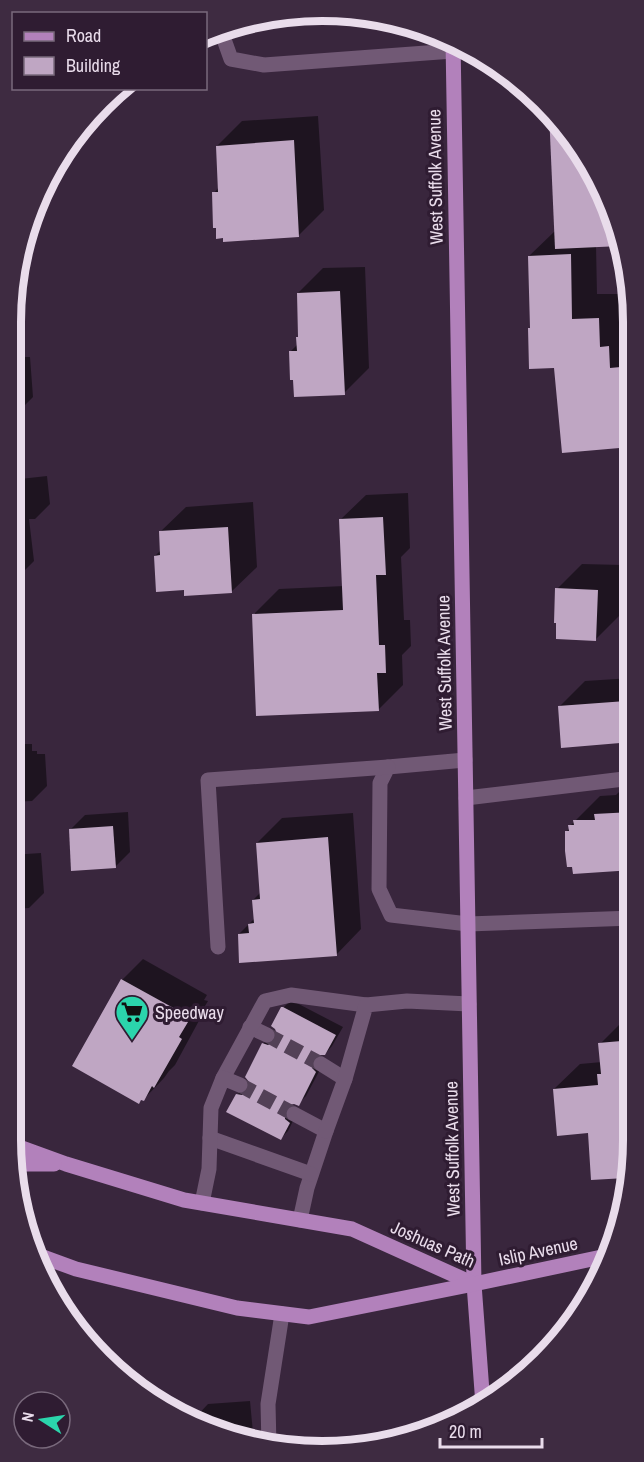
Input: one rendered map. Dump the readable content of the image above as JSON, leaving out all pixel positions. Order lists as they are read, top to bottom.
{
  "streets": {
    "main road": ["West Suffolk Avenue", "Joshuas Path", "Islip Avenue"]
  },
  "crossings": [
    ["West Suffolk Avenue", "Joshuas Path"],
    ["West Suffolk Avenue", "Islip Avenue"],
    ["Joshuas Path", "Islip Avenue"]
  ],
  "places": {
    "supermarket": ["Speedway"]
  },
  "legend": ["Road", "Building"],
  "scale_bar": "20 m",
  "north": "left"
}
